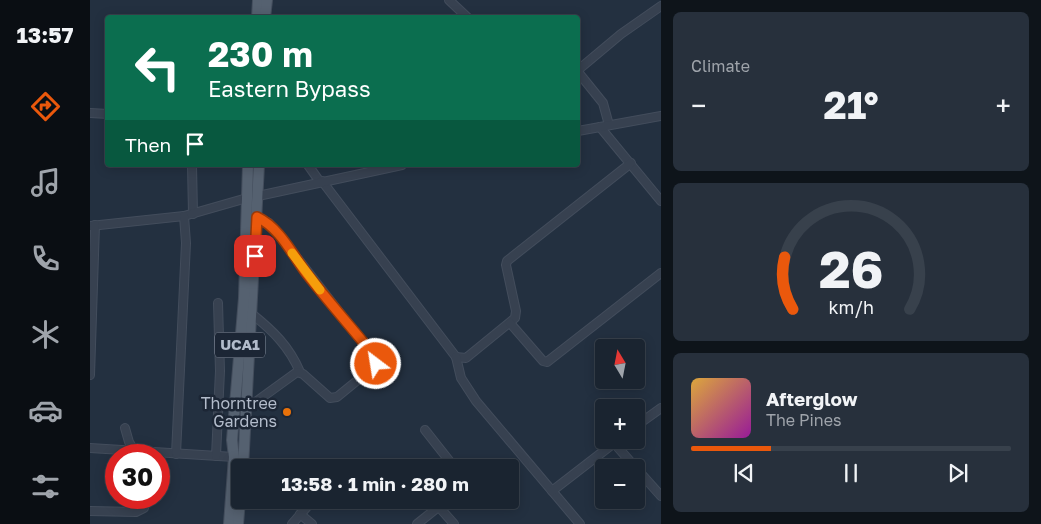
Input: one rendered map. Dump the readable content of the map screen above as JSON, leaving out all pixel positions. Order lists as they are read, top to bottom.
{
  "streets": {
    "main road": ["UCA1"]
  },
  "places": ["Thorntree Gardens"],
  "north": "top",
  "page": {
    "tabs": "13:57",
    "tile": "Climate",
    "turn": ["230 m", "Eastern Bypass"],
    "heat": ["−", "21°", "+"],
    "then": "Then",
    "map_buttons": ["+", "−"],
    "song": ["Afterglow", "The Pines"],
    "limit": "30",
    "trip": "13:58 · 1 min · 280 m",
    "gauge": ["26", "km/h"]
  }
}
